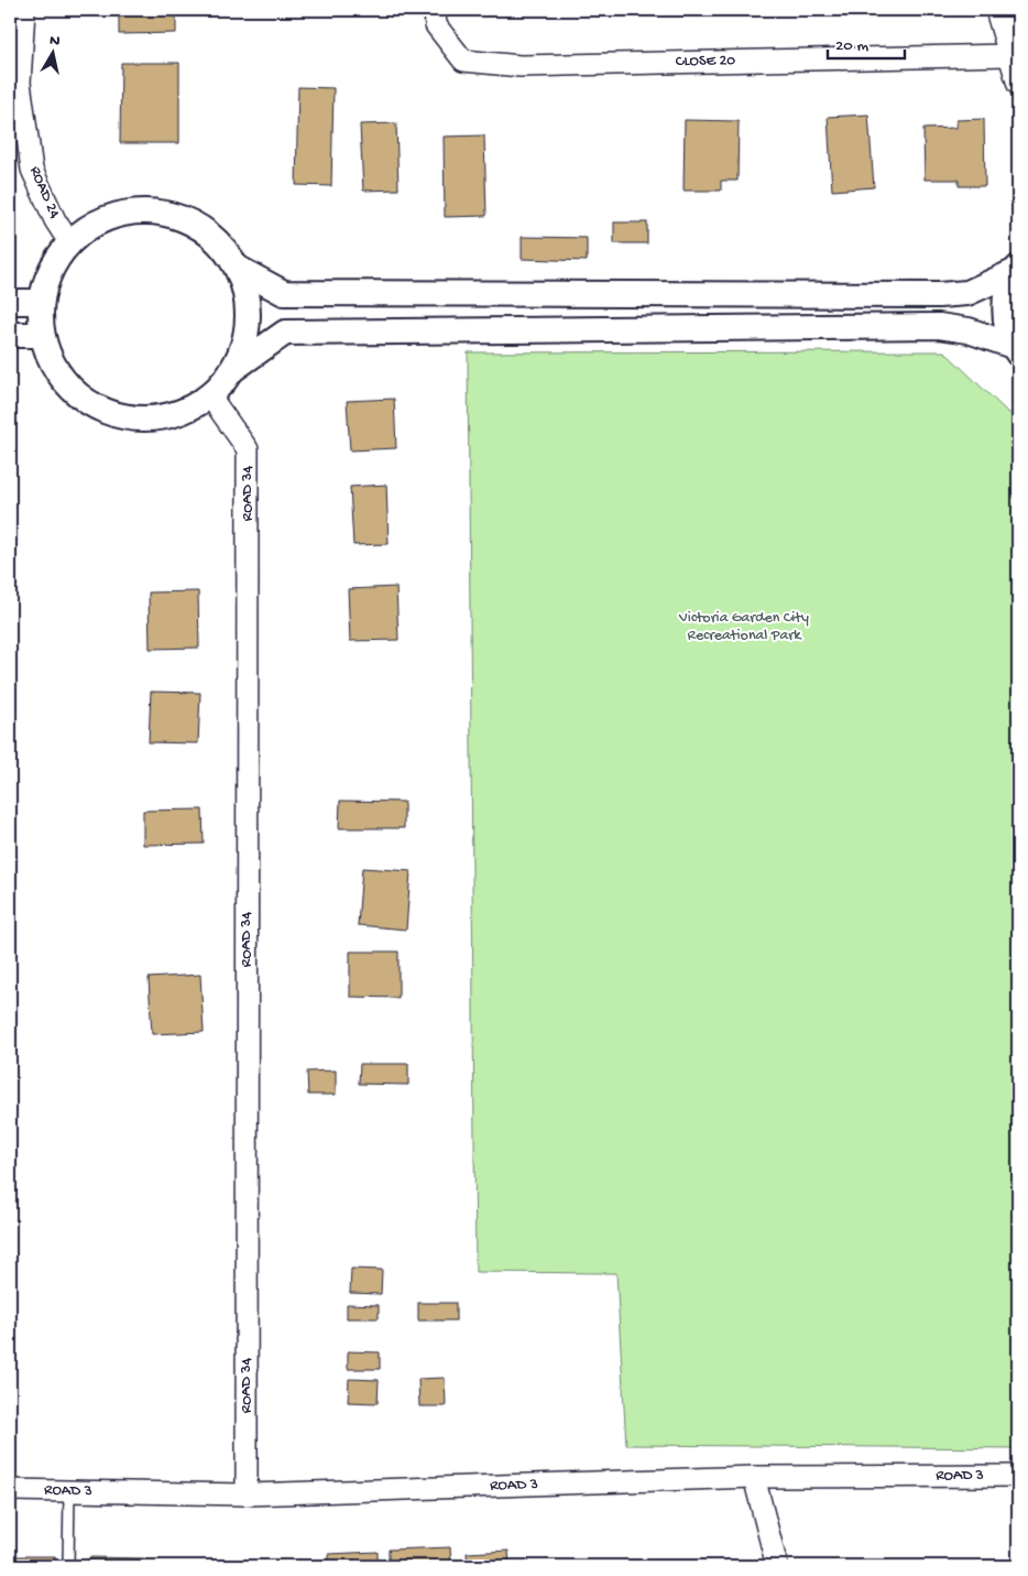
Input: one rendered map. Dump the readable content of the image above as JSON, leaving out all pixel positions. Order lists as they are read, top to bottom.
{
  "streets": {
    "street": [
      "CLOSE 20",
      "ROAD 24",
      "ROAD 34",
      "ROAD 3"
    ]
  },
  "crossings": [
    ["ROAD 34", "ROAD 3"]
  ],
  "parks": ["Victoria Garden City Recreational Park"],
  "scale_bar": "20 m",
  "north": "top"
}
